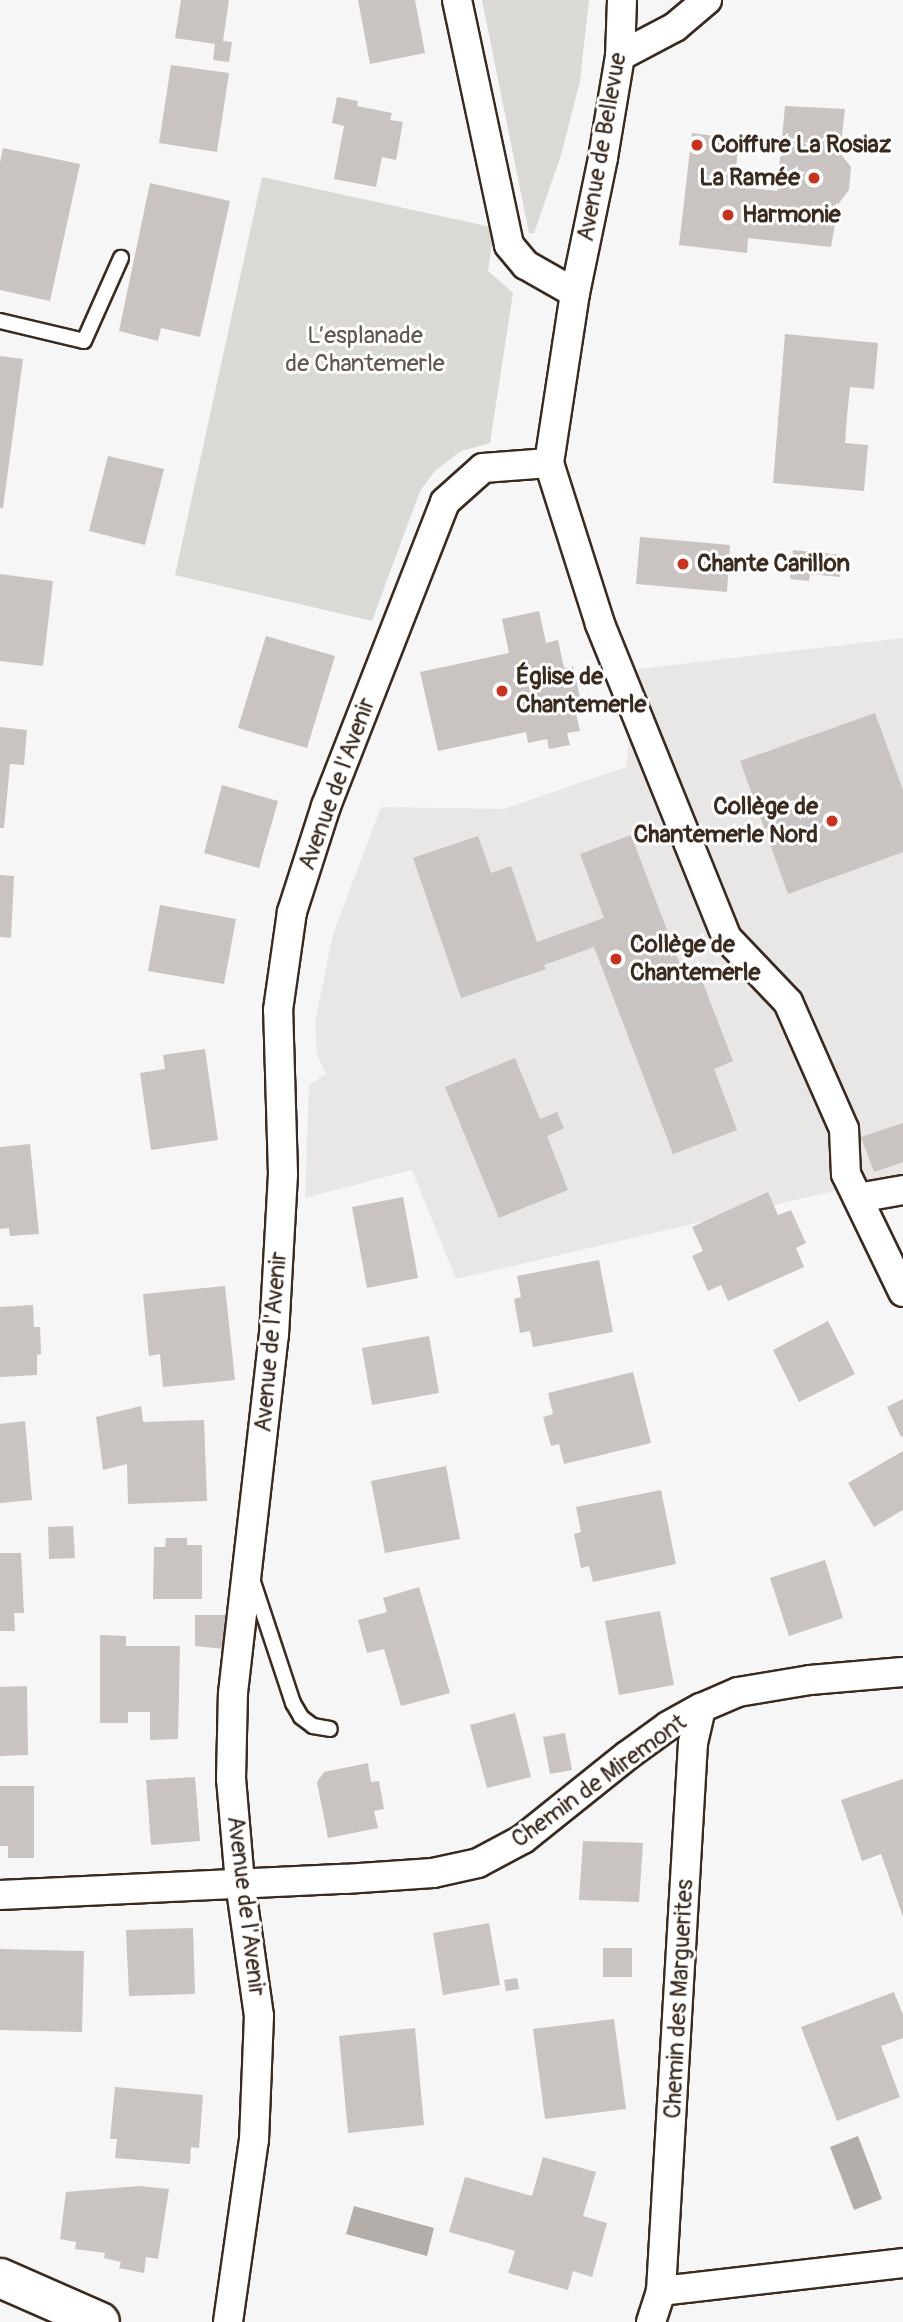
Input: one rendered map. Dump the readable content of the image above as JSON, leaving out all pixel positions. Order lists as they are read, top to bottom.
{
  "streets": {
    "street": [
      "Avenue de Bellevue",
      "Avenue de l'Avenir",
      "Chemin de Miremont",
      "Chemin des Marguerites"
    ]
  },
  "crossings": [
    ["Avenue de Bellevue", "Avenue de l'Avenir"],
    ["Avenue de l'Avenir", "Chemin de Miremont"],
    ["Chemin de Miremont", "Chemin des Marguerites"]
  ],
  "parks": ["L’esplanade de Chantemerle"],
  "places": [
    "Coiffure La Rosiaz",
    "La Ramée",
    "Harmonie",
    "Chante Carillon",
    "Église de Chantemerle",
    "Collège de Chantemerle Nord",
    "Collège de Chantemerle"
  ]
}
